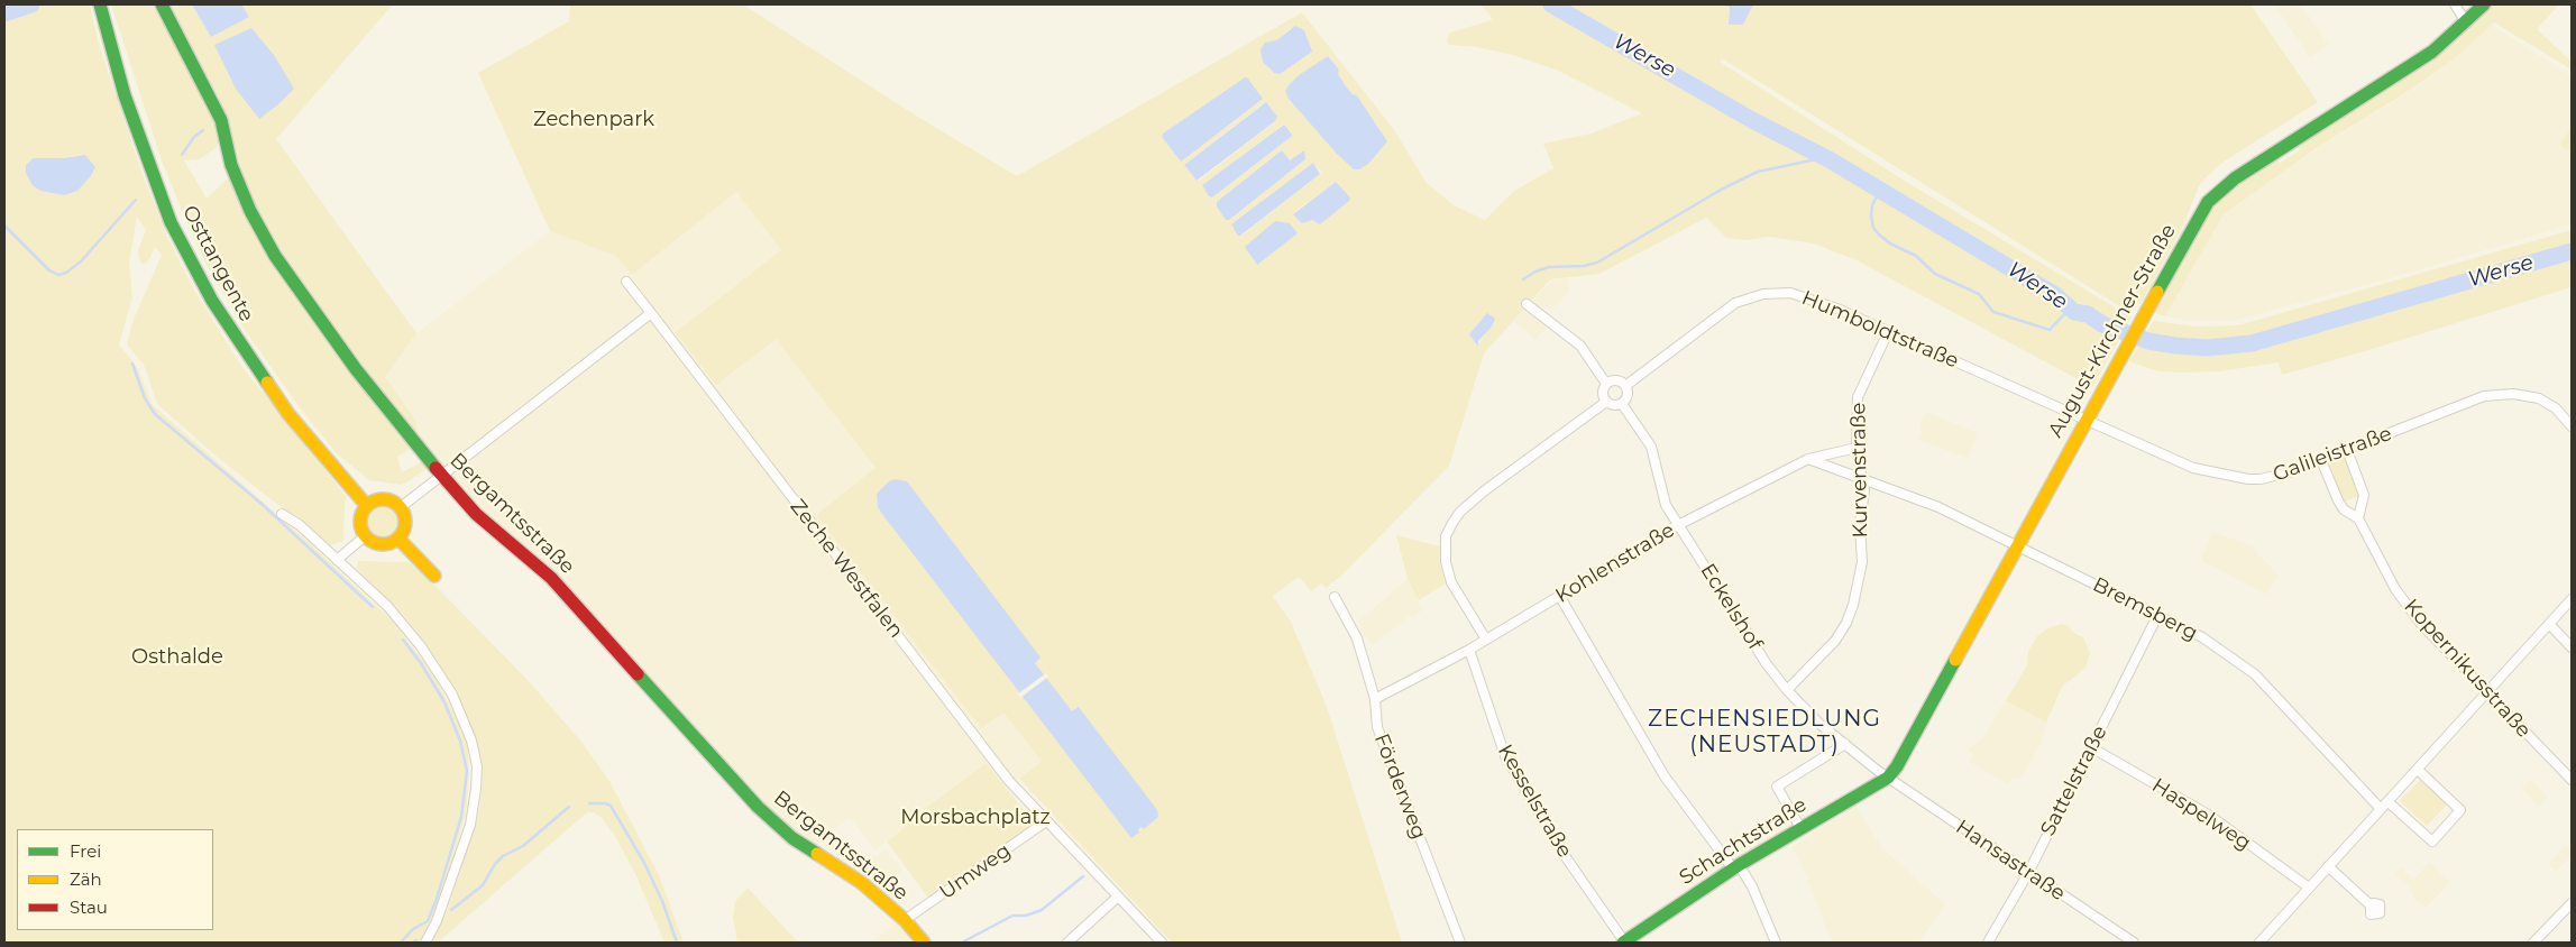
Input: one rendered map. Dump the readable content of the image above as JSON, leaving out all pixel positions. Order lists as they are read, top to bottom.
{
  "streets": {
    "street": [
      "Osttangente",
      "Humboldtstraße",
      "August-Kirchner-Straße",
      "Galileistraße",
      "Kurvenstraße",
      "Bergamtsstraße",
      "Kohlenstraße",
      "Zeche Westfalen",
      "Eckelshof",
      "Bremsberg",
      "Kopernikusstraße",
      "Sattelstraße",
      "Förderweg",
      "Kesselstraße",
      "Haspelweg",
      "Schachtstraße",
      "Hansastraße",
      "Umweg"
    ]
  },
  "crossings": [
    ["Humboldtstraße", "August-Kirchner-Straße"],
    ["Humboldtstraße", "Galileistraße"],
    ["Humboldtstraße", "Kurvenstraße"],
    ["Humboldtstraße", "Eckelshof"],
    ["August-Kirchner-Straße", "Galileistraße"],
    ["August-Kirchner-Straße", "Eckelshof"],
    ["August-Kirchner-Straße", "Bremsberg"],
    ["August-Kirchner-Straße", "Schachtstraße"],
    ["August-Kirchner-Straße", "Hansastraße"],
    ["Galileistraße", "Kopernikusstraße"],
    ["Kurvenstraße", "Kohlenstraße"],
    ["Kurvenstraße", "Eckelshof"],
    ["Kurvenstraße", "Bremsberg"],
    ["Bergamtsstraße", "Umweg"],
    ["Kohlenstraße", "Eckelshof"],
    ["Kohlenstraße", "Förderweg"],
    ["Kohlenstraße", "Kesselstraße"],
    ["Zeche Westfalen", "Umweg"],
    ["Eckelshof", "Schachtstraße"],
    ["Eckelshof", "Hansastraße"],
    ["Bremsberg", "Sattelstraße"],
    ["Sattelstraße", "Haspelweg"],
    ["Sattelstraße", "Hansastraße"],
    ["Kesselstraße", "Schachtstraße"],
    ["Schachtstraße", "Hansastraße"]
  ],
  "districts": ["ZECHENSIEDLUNG (NEUSTADT)"],
  "water": ["Werse"],
  "parks": ["Zechenpark", "Osthalde", "Morsbachplatz"],
  "legend": ["Frei", "Zäh", "Stau"]
}
